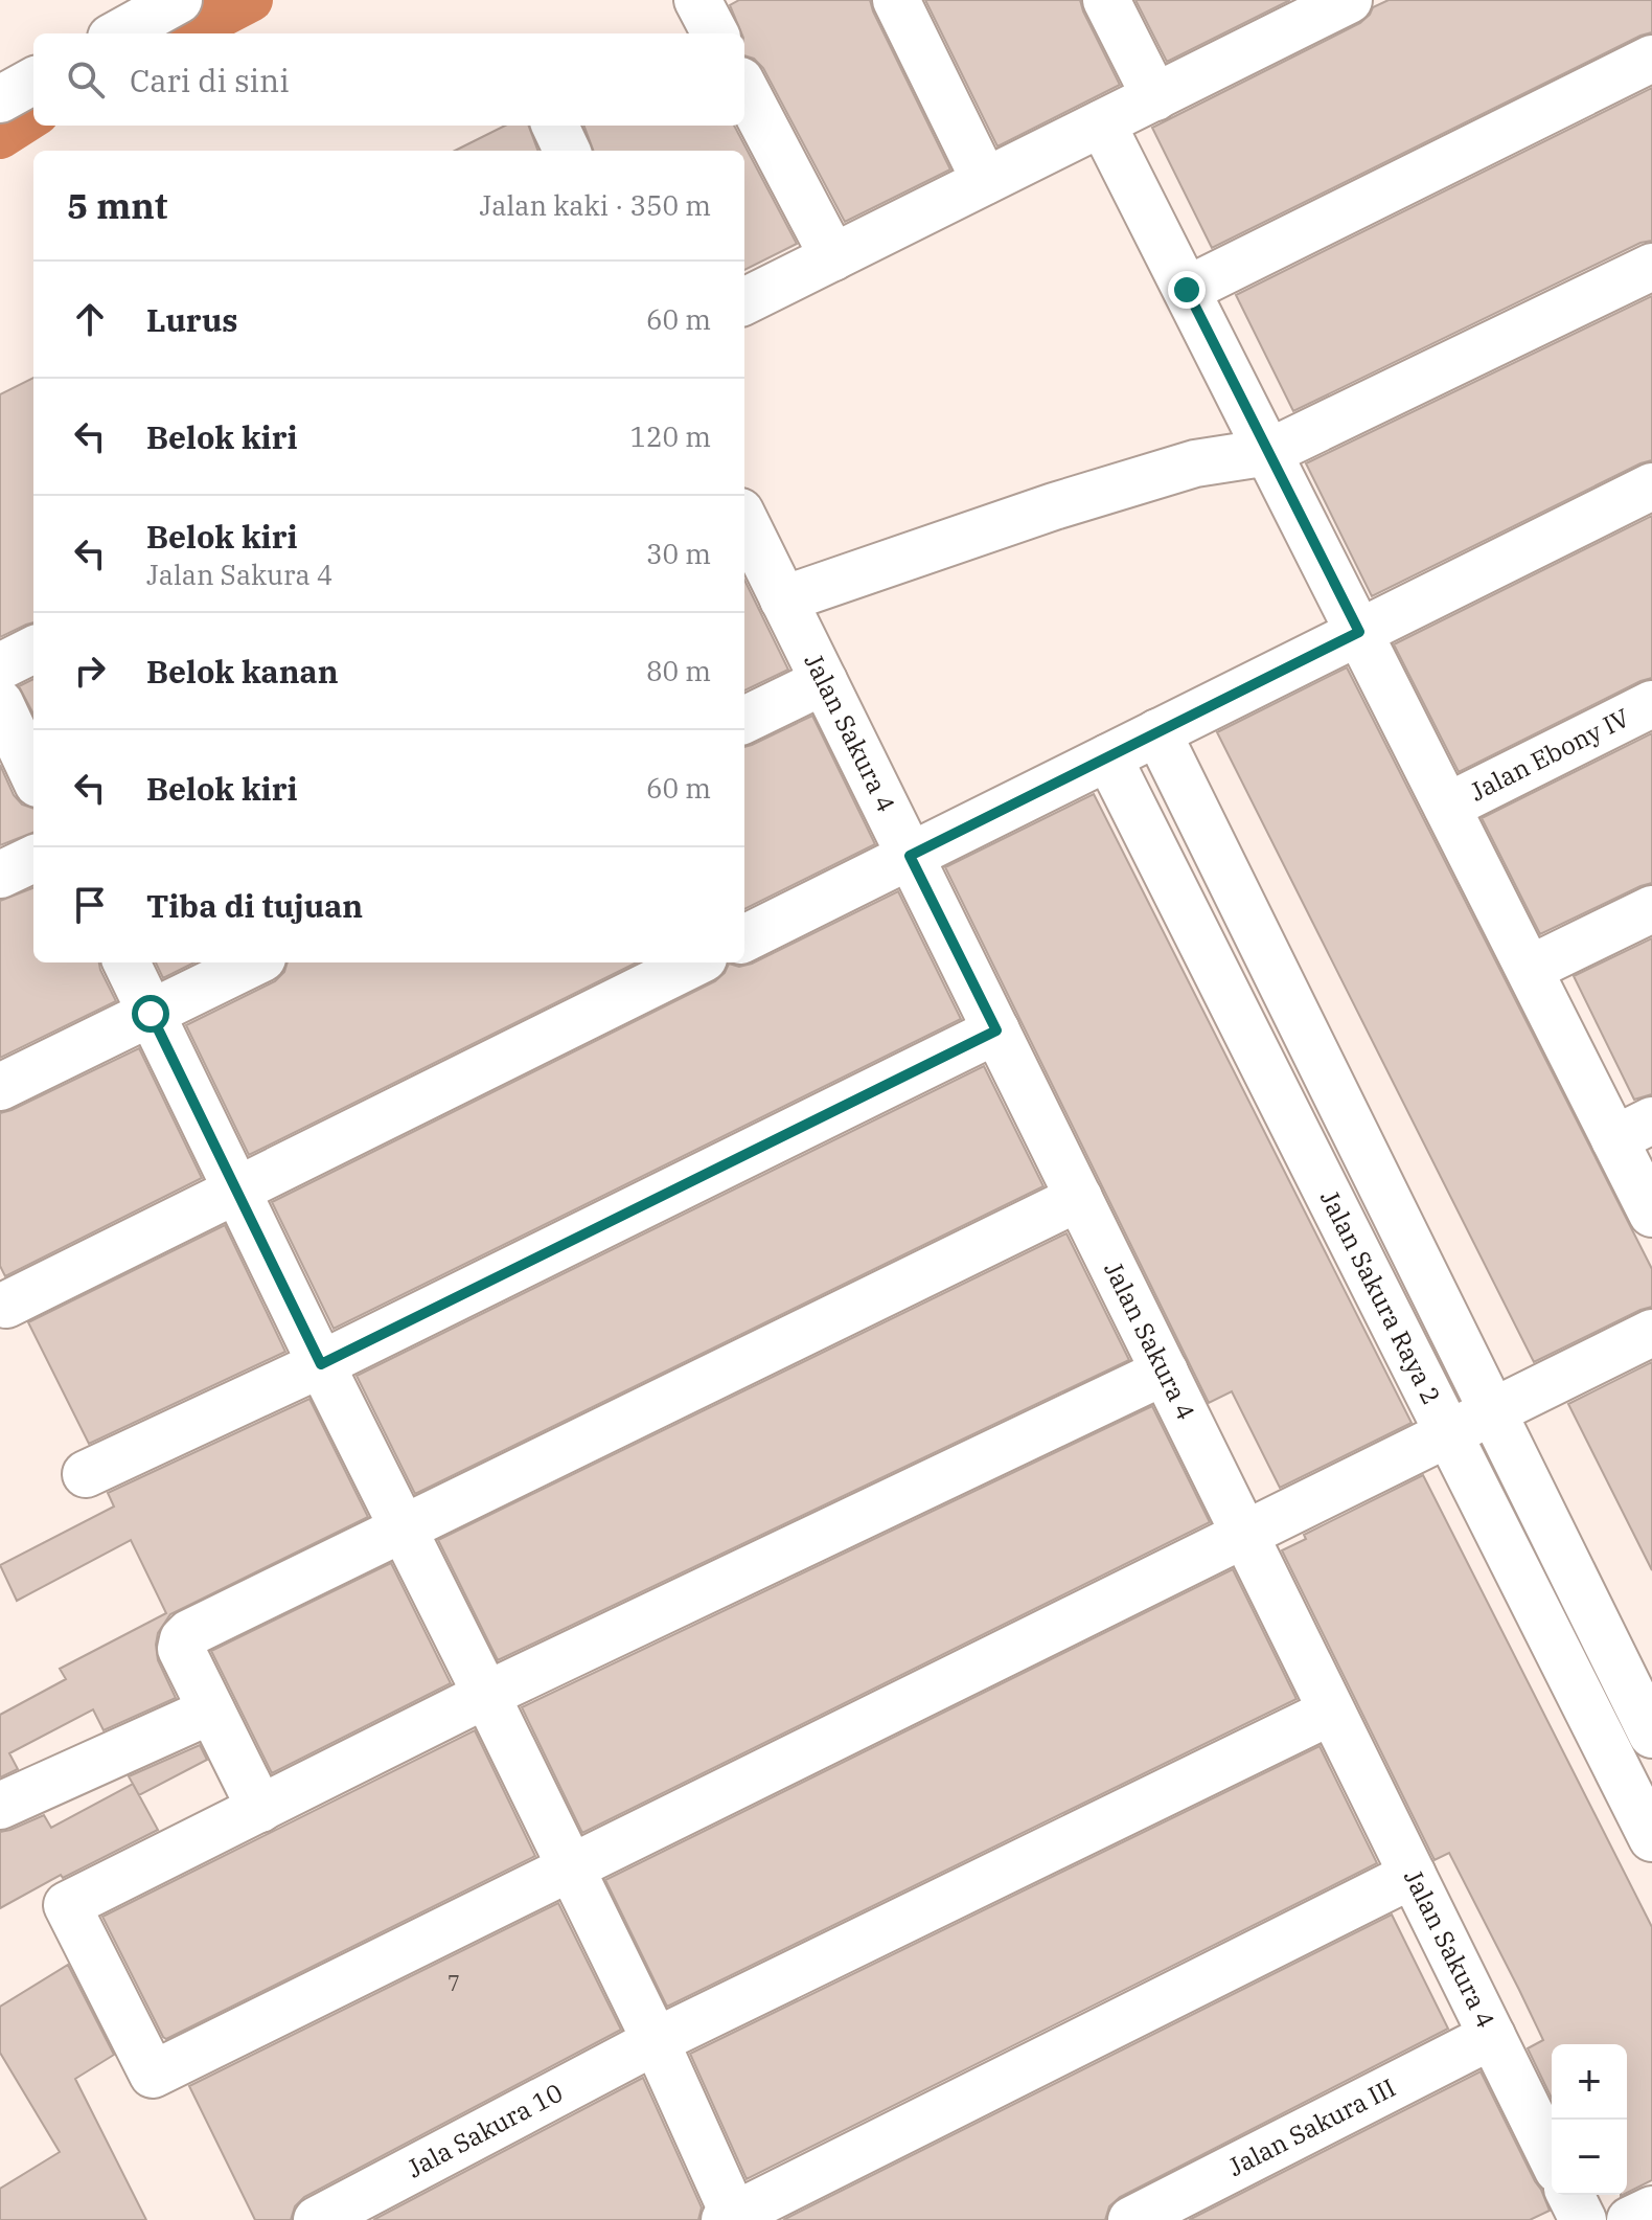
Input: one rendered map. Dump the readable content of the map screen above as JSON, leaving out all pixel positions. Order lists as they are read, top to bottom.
{
  "streets": {
    "street": [
      "Jalan Sakura 4",
      "Jalan Ebony IV",
      "Jalan Sakura Raya 2",
      "Jalan Sakura III",
      "Jala Sakura 10"
    ]
  },
  "crossings": [
    ["Jalan Sakura 4", "Jalan Sakura III"],
    ["Jalan Sakura 4", "Jala Sakura 10"]
  ],
  "house_numbers": ["7"],
  "page": {
    "search": "Cari di sini",
    "heading": ["5 mnt", "Jalan kaki · 350 m"],
    "list": [
      ["Lurus", "60 m"],
      ["Belok kiri", "120 m"],
      ["Belok kiri", "Jalan Sakura 4", "30 m"],
      ["Belok kanan", "80 m"],
      ["Belok kiri", "60 m"],
      "Tiba di tujuan"
    ],
    "map_buttons": ["+", "−"]
  }
}
